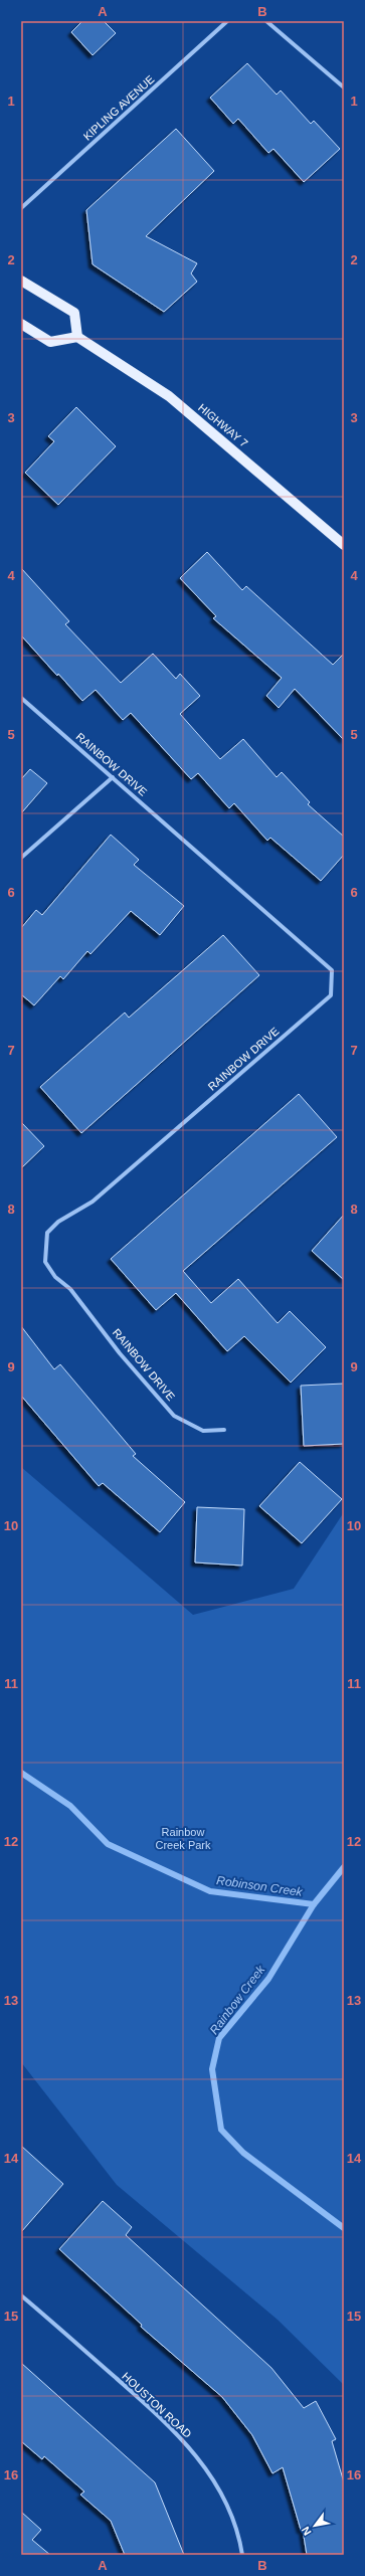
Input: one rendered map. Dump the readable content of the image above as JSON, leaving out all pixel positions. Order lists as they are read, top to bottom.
{
  "streets": {
    "main road": ["HIGHWAY 7"],
    "street": ["KIPLING AVENUE", "RAINBOW DRIVE", "HOUSTON ROAD"]
  },
  "water": ["Robinson Creek", "Rainbow Creek"],
  "parks": ["Rainbow Creek Park"],
  "north": "bottom left",
  "grid": {
    "columns": ["A", "B"],
    "rows": [
      "1",
      "2",
      "3",
      "4",
      "5",
      "6",
      "7",
      "8",
      "9",
      "10",
      "11",
      "12",
      "13",
      "14",
      "15",
      "16"
    ]
  }
}
